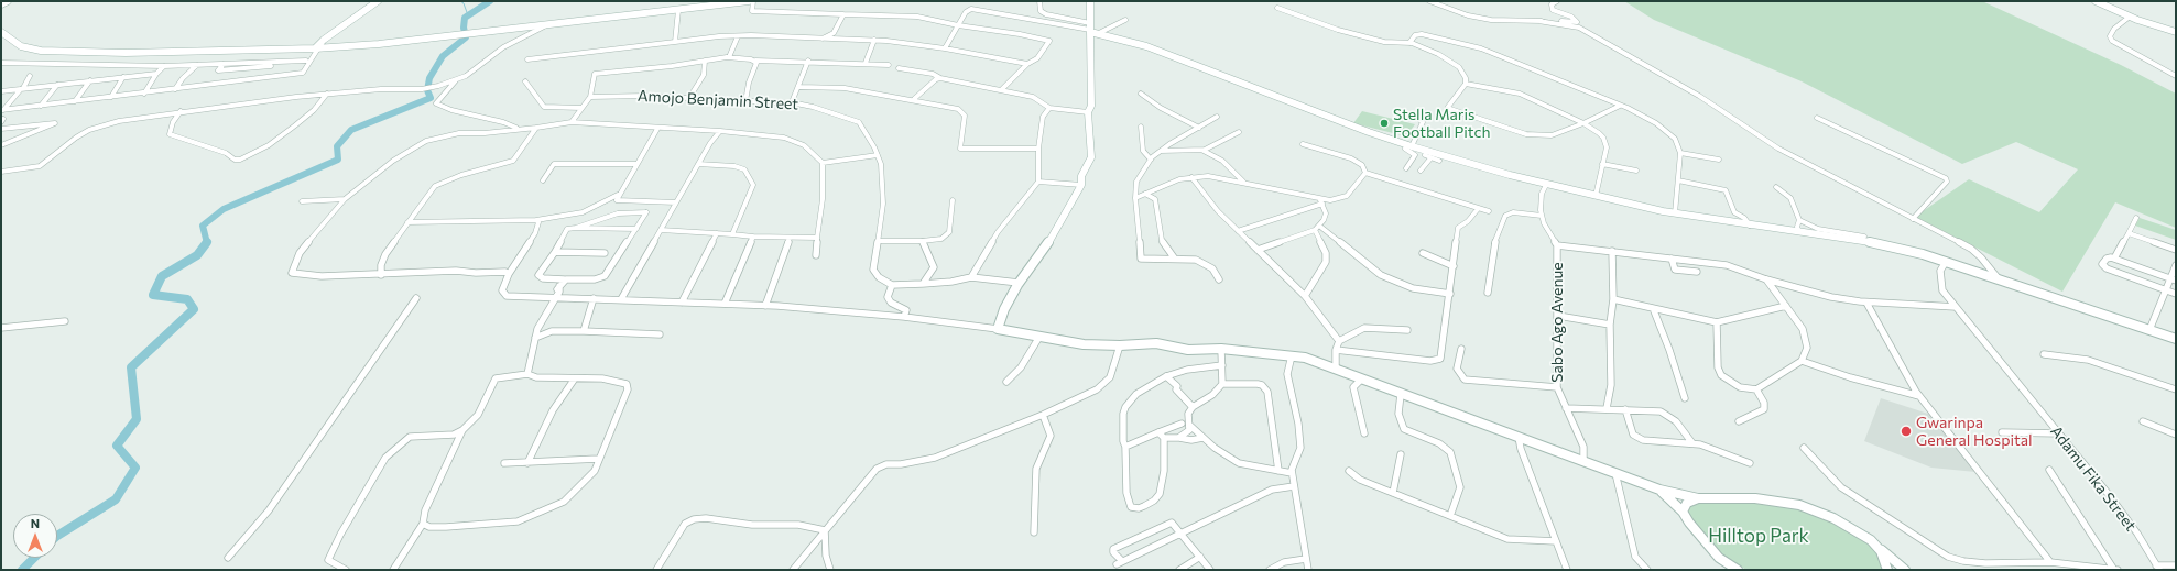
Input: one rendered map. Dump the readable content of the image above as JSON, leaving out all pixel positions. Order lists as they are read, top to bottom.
{
  "streets": {
    "street": ["Amojo Benjamin Street", "Sabo Ago Avenue", "Adamu Fika Street"]
  },
  "parks": ["Hilltop Park"],
  "places": ["Stella Maris Football Pitch", "Gwarinpa General Hospital"],
  "north": "top"
}
